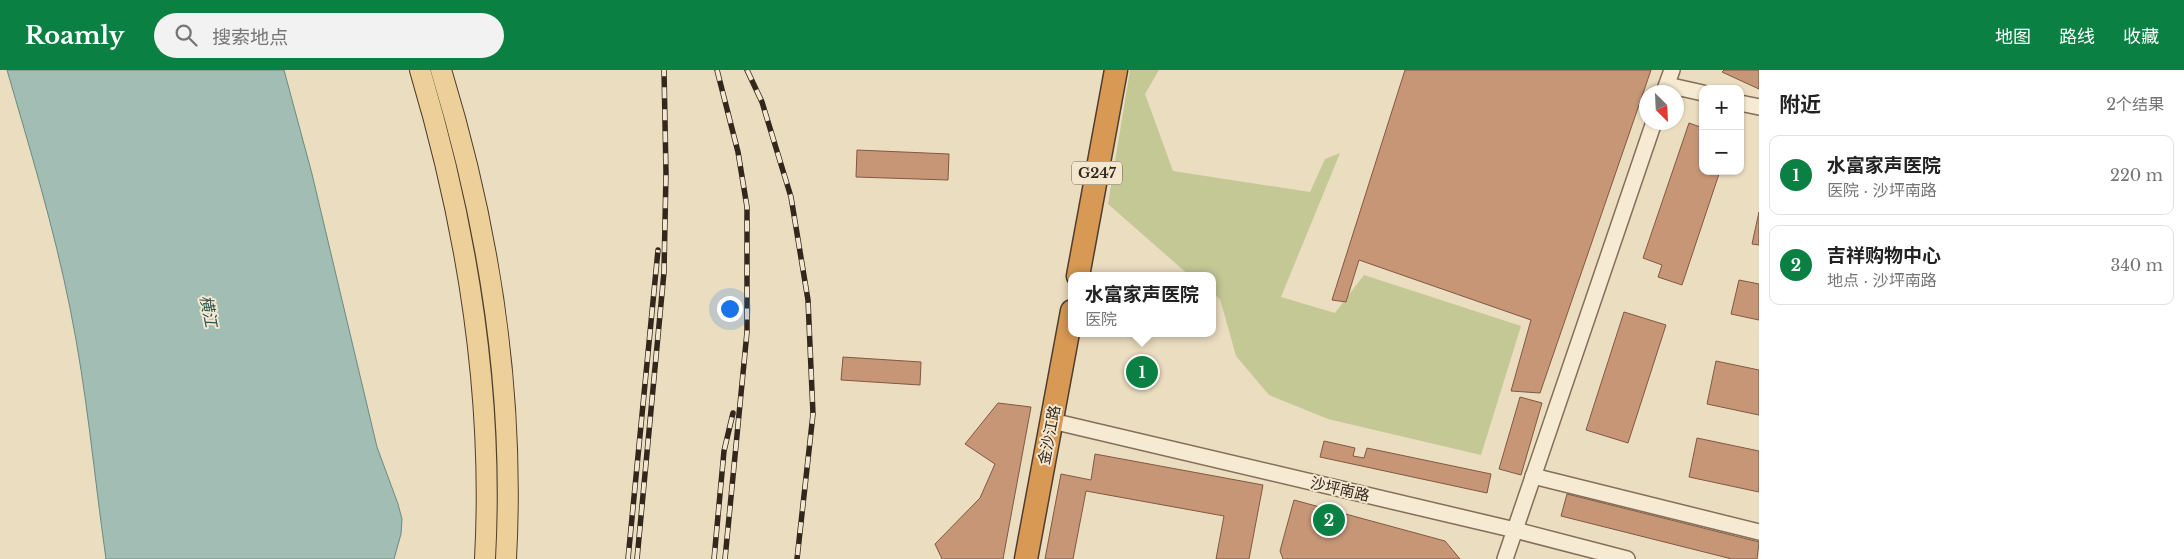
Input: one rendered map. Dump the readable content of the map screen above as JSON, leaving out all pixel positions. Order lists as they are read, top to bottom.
{
  "streets": {
    "highway": ["G247", "金沙江路"],
    "street": ["沙坪南路"]
  },
  "crossings": [
    ["金沙江路", "沙坪南路"]
  ],
  "water": ["横江"],
  "north": "bottom right",
  "page": {
    "header": "Roamly",
    "search": "搜索地点",
    "nav": ["地图", "路线", "收藏"],
    "heading": ["附近", "2个结果"],
    "map_buttons": ["+", "−"],
    "list": [
      {
        "mark": "1",
        "name": "水富家声医院",
        "note": "医院 · 沙坪南路",
        "value": "220 m"
      },
      {
        "mark": "2",
        "name": "吉祥购物中心",
        "note": "地点 · 沙坪南路",
        "value": "340 m"
      }
    ],
    "popup": ["水富家声医院", "医院"],
    "pins": ["1", "2"]
  }
}
